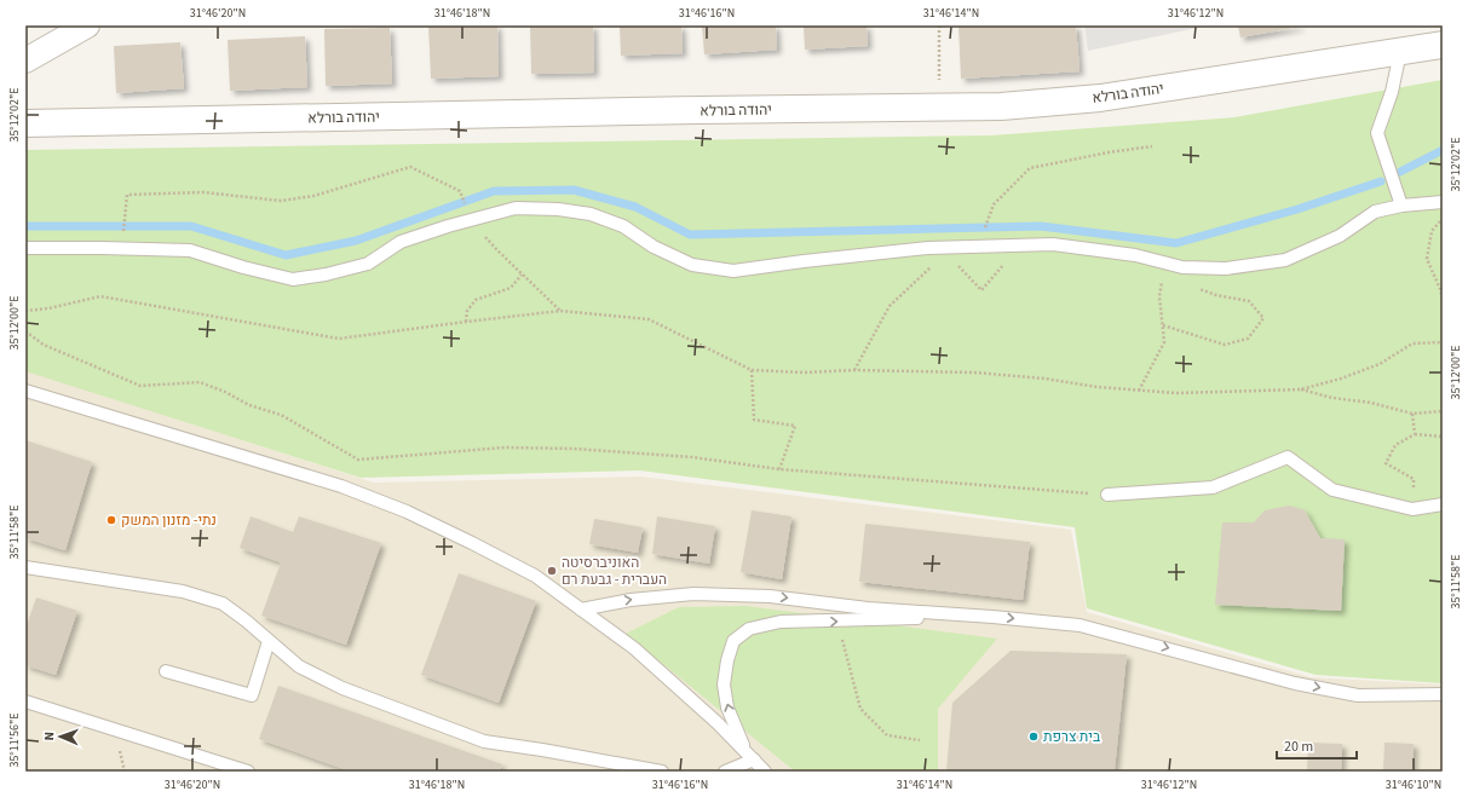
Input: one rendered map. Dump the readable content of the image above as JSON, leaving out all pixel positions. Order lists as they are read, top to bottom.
{
  "streets": {
    "street": ["יהודה בורלא"]
  },
  "places": ["נתי- מזנון המשק", "האוניברסיטה העברית - גבעת רם", "בית צרפת"],
  "scale_bar": "20 m",
  "north": "left",
  "coordinates": [
    "31°46'20\"N",
    "31°46'18\"N",
    "31°46'16\"N",
    "31°46'14\"N",
    "31°46'12\"N",
    "35°12'02\"E",
    "35°12'00\"E",
    "35°11'58\"E",
    "35°11'56\"E",
    "31°46'10\"N"
  ]
}
